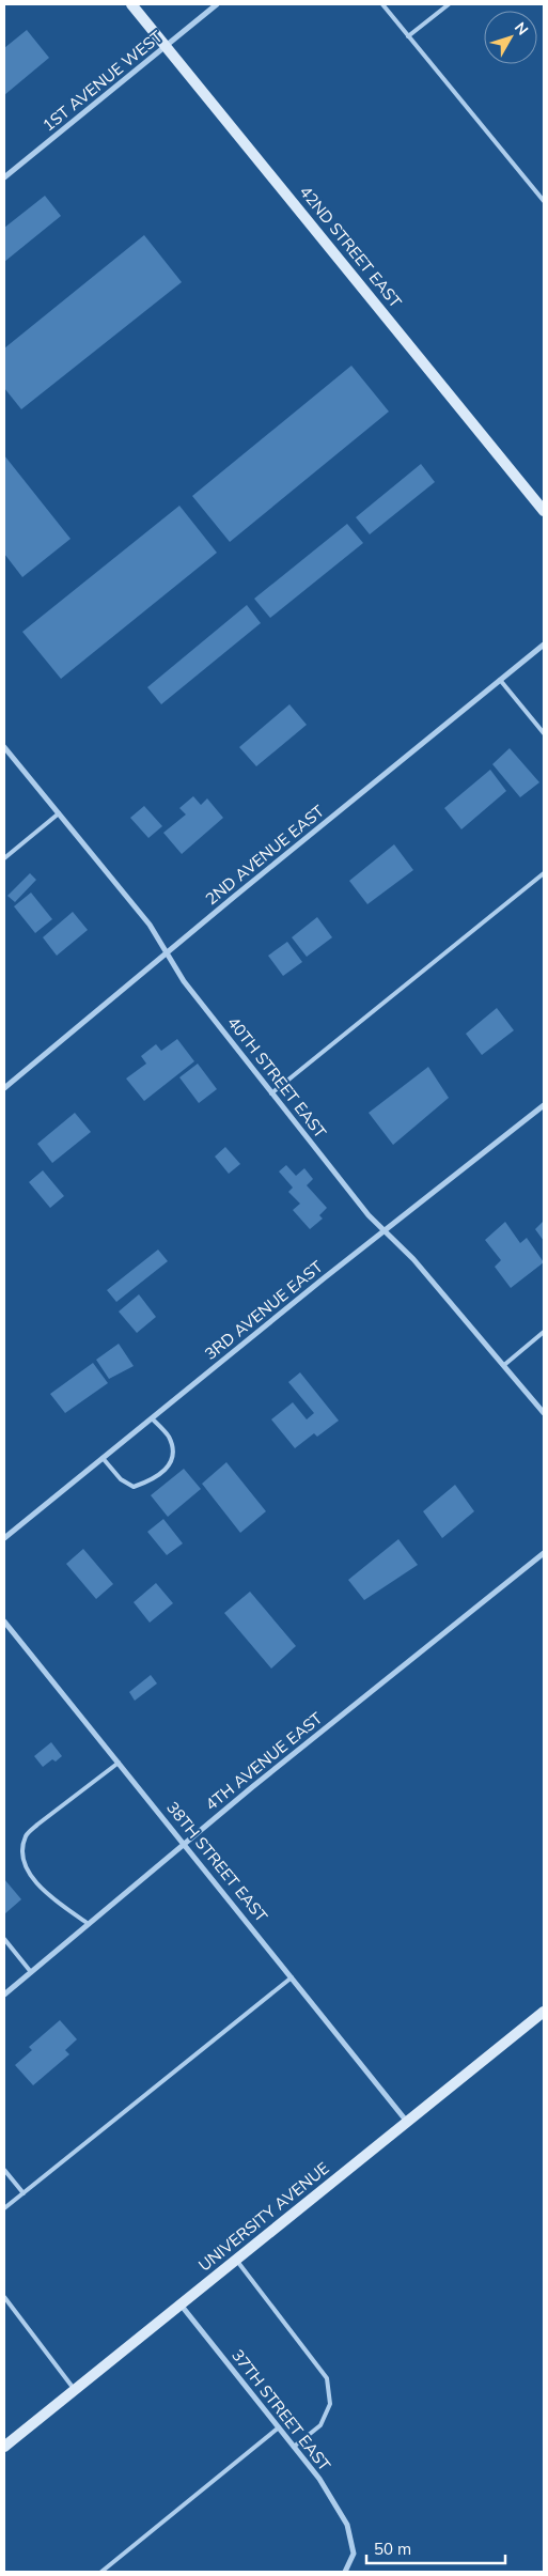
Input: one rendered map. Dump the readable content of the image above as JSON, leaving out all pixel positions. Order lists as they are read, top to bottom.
{
  "streets": {
    "street": [
      "1ST AVENUE WEST",
      "42ND STREET EAST",
      "2ND AVENUE EAST",
      "40TH STREET EAST",
      "3RD AVENUE EAST",
      "4TH AVENUE EAST",
      "38TH STREET EAST",
      "UNIVERSITY AVENUE",
      "37TH STREET EAST"
    ]
  },
  "crossings": [
    ["1ST AVENUE WEST", "42ND STREET EAST"],
    ["2ND AVENUE EAST", "40TH STREET EAST"],
    ["40TH STREET EAST", "3RD AVENUE EAST"],
    ["4TH AVENUE EAST", "38TH STREET EAST"],
    ["38TH STREET EAST", "UNIVERSITY AVENUE"],
    ["UNIVERSITY AVENUE", "37TH STREET EAST"]
  ],
  "scale_bar": "50 m",
  "north": "top right"
}
